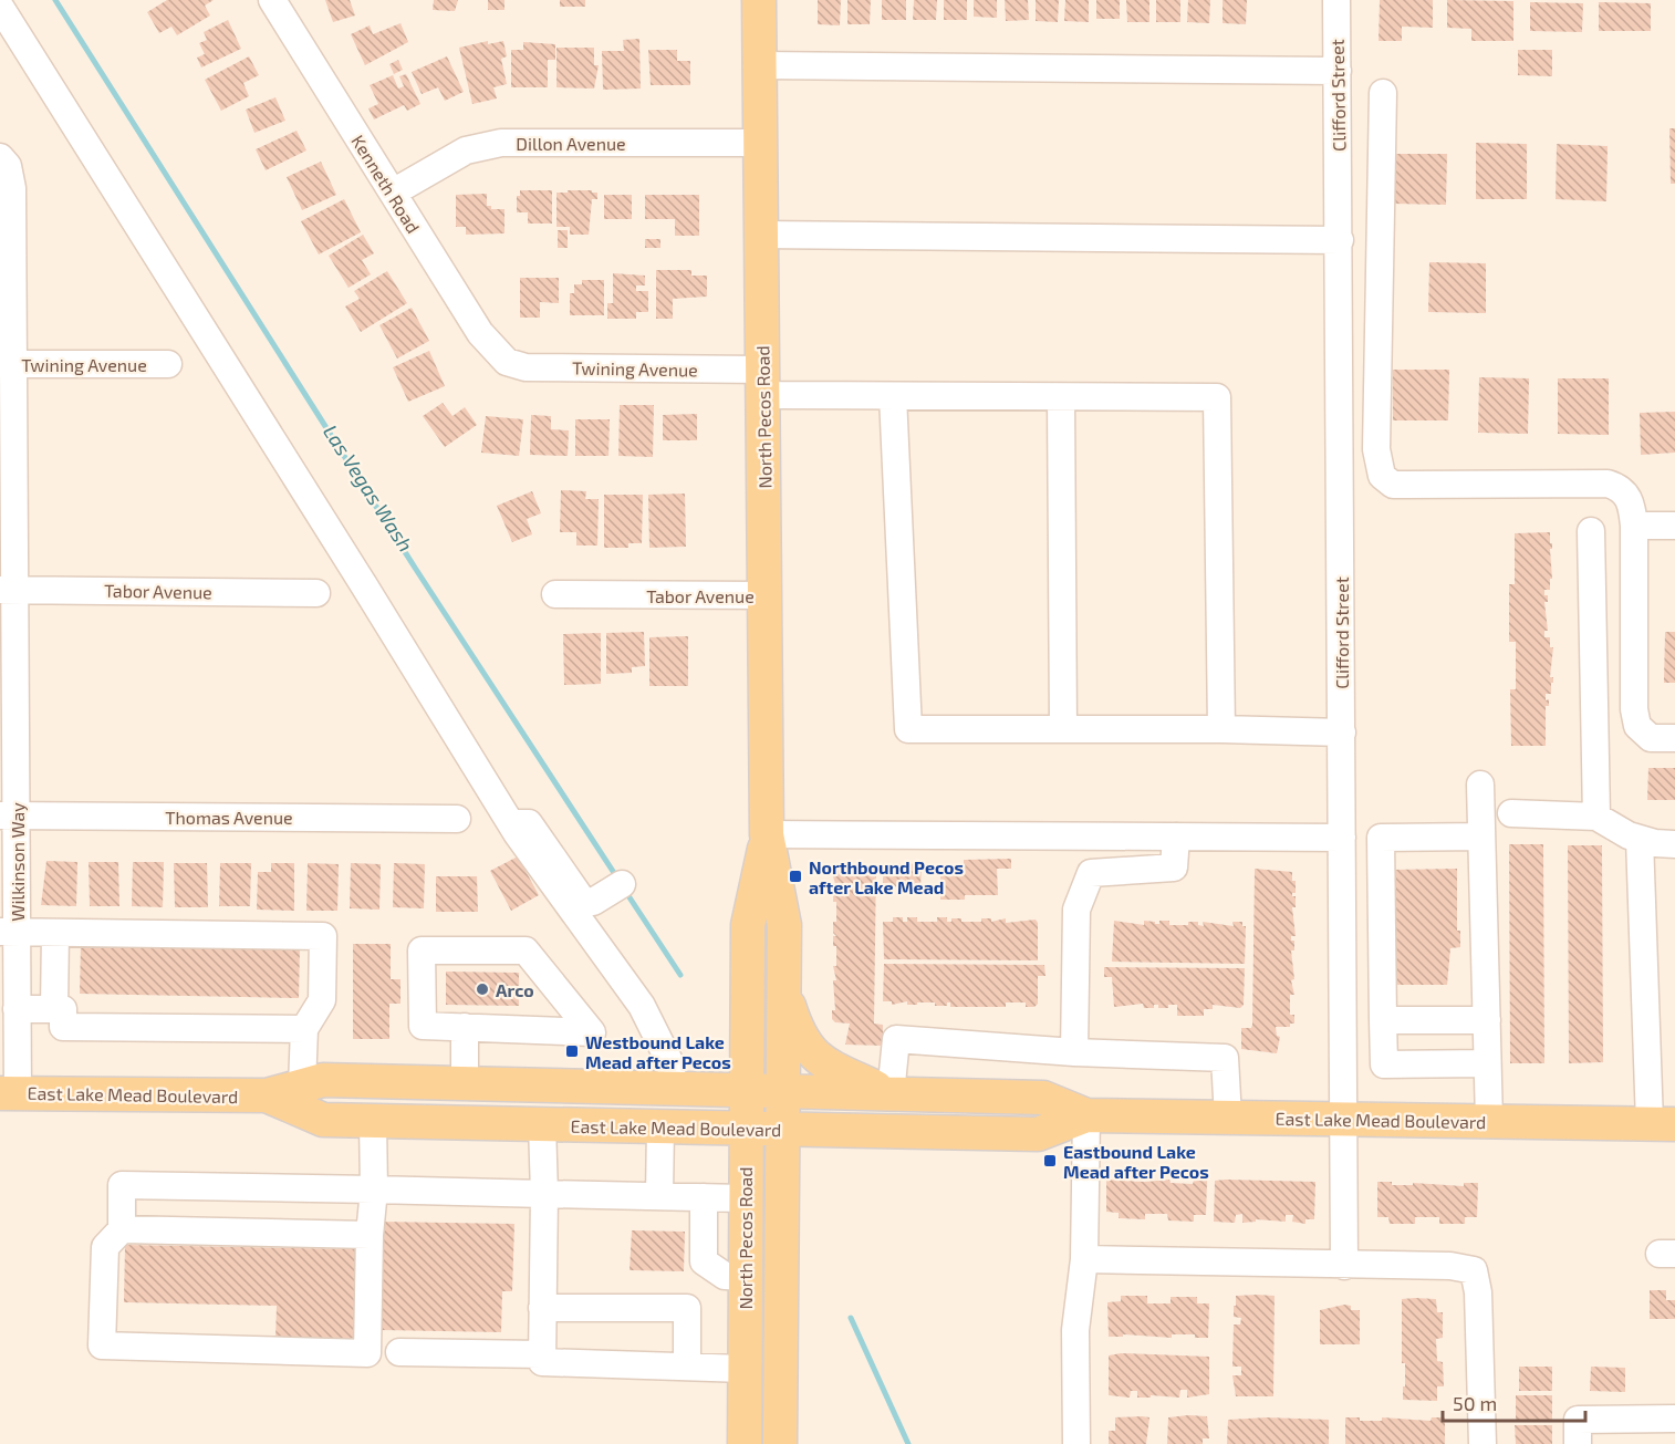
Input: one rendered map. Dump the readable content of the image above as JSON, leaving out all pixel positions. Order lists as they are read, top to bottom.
{
  "streets": {
    "main road": ["North Pecos Road", "East Lake Mead Boulevard"],
    "street": [
      "Clifford Street",
      "Dillon Avenue",
      "Kenneth Road",
      "Twining Avenue",
      "Tabor Avenue",
      "Thomas Avenue",
      "Wilkinson Way"
    ]
  },
  "crossings": [
    ["Clifford Street", "East Lake Mead Boulevard"],
    ["Dillon Avenue", "Kenneth Road"],
    ["Dillon Avenue", "North Pecos Road"],
    ["Kenneth Road", "Twining Avenue"],
    ["Twining Avenue", "North Pecos Road"],
    ["Twining Avenue", "Wilkinson Way"],
    ["North Pecos Road", "Tabor Avenue"],
    ["North Pecos Road", "East Lake Mead Boulevard"],
    ["Tabor Avenue", "Wilkinson Way"],
    ["Thomas Avenue", "Wilkinson Way"],
    ["Wilkinson Way", "East Lake Mead Boulevard"]
  ],
  "water": ["Las Vegas Wash"],
  "places": {
    "transit": ["Northbound Pecos after Lake Mead", "Westbound Lake Mead after Pecos", "Eastbound Lake Mead after Pecos"],
    "other": ["Arco"]
  },
  "scale_bar": "50 m"
}
